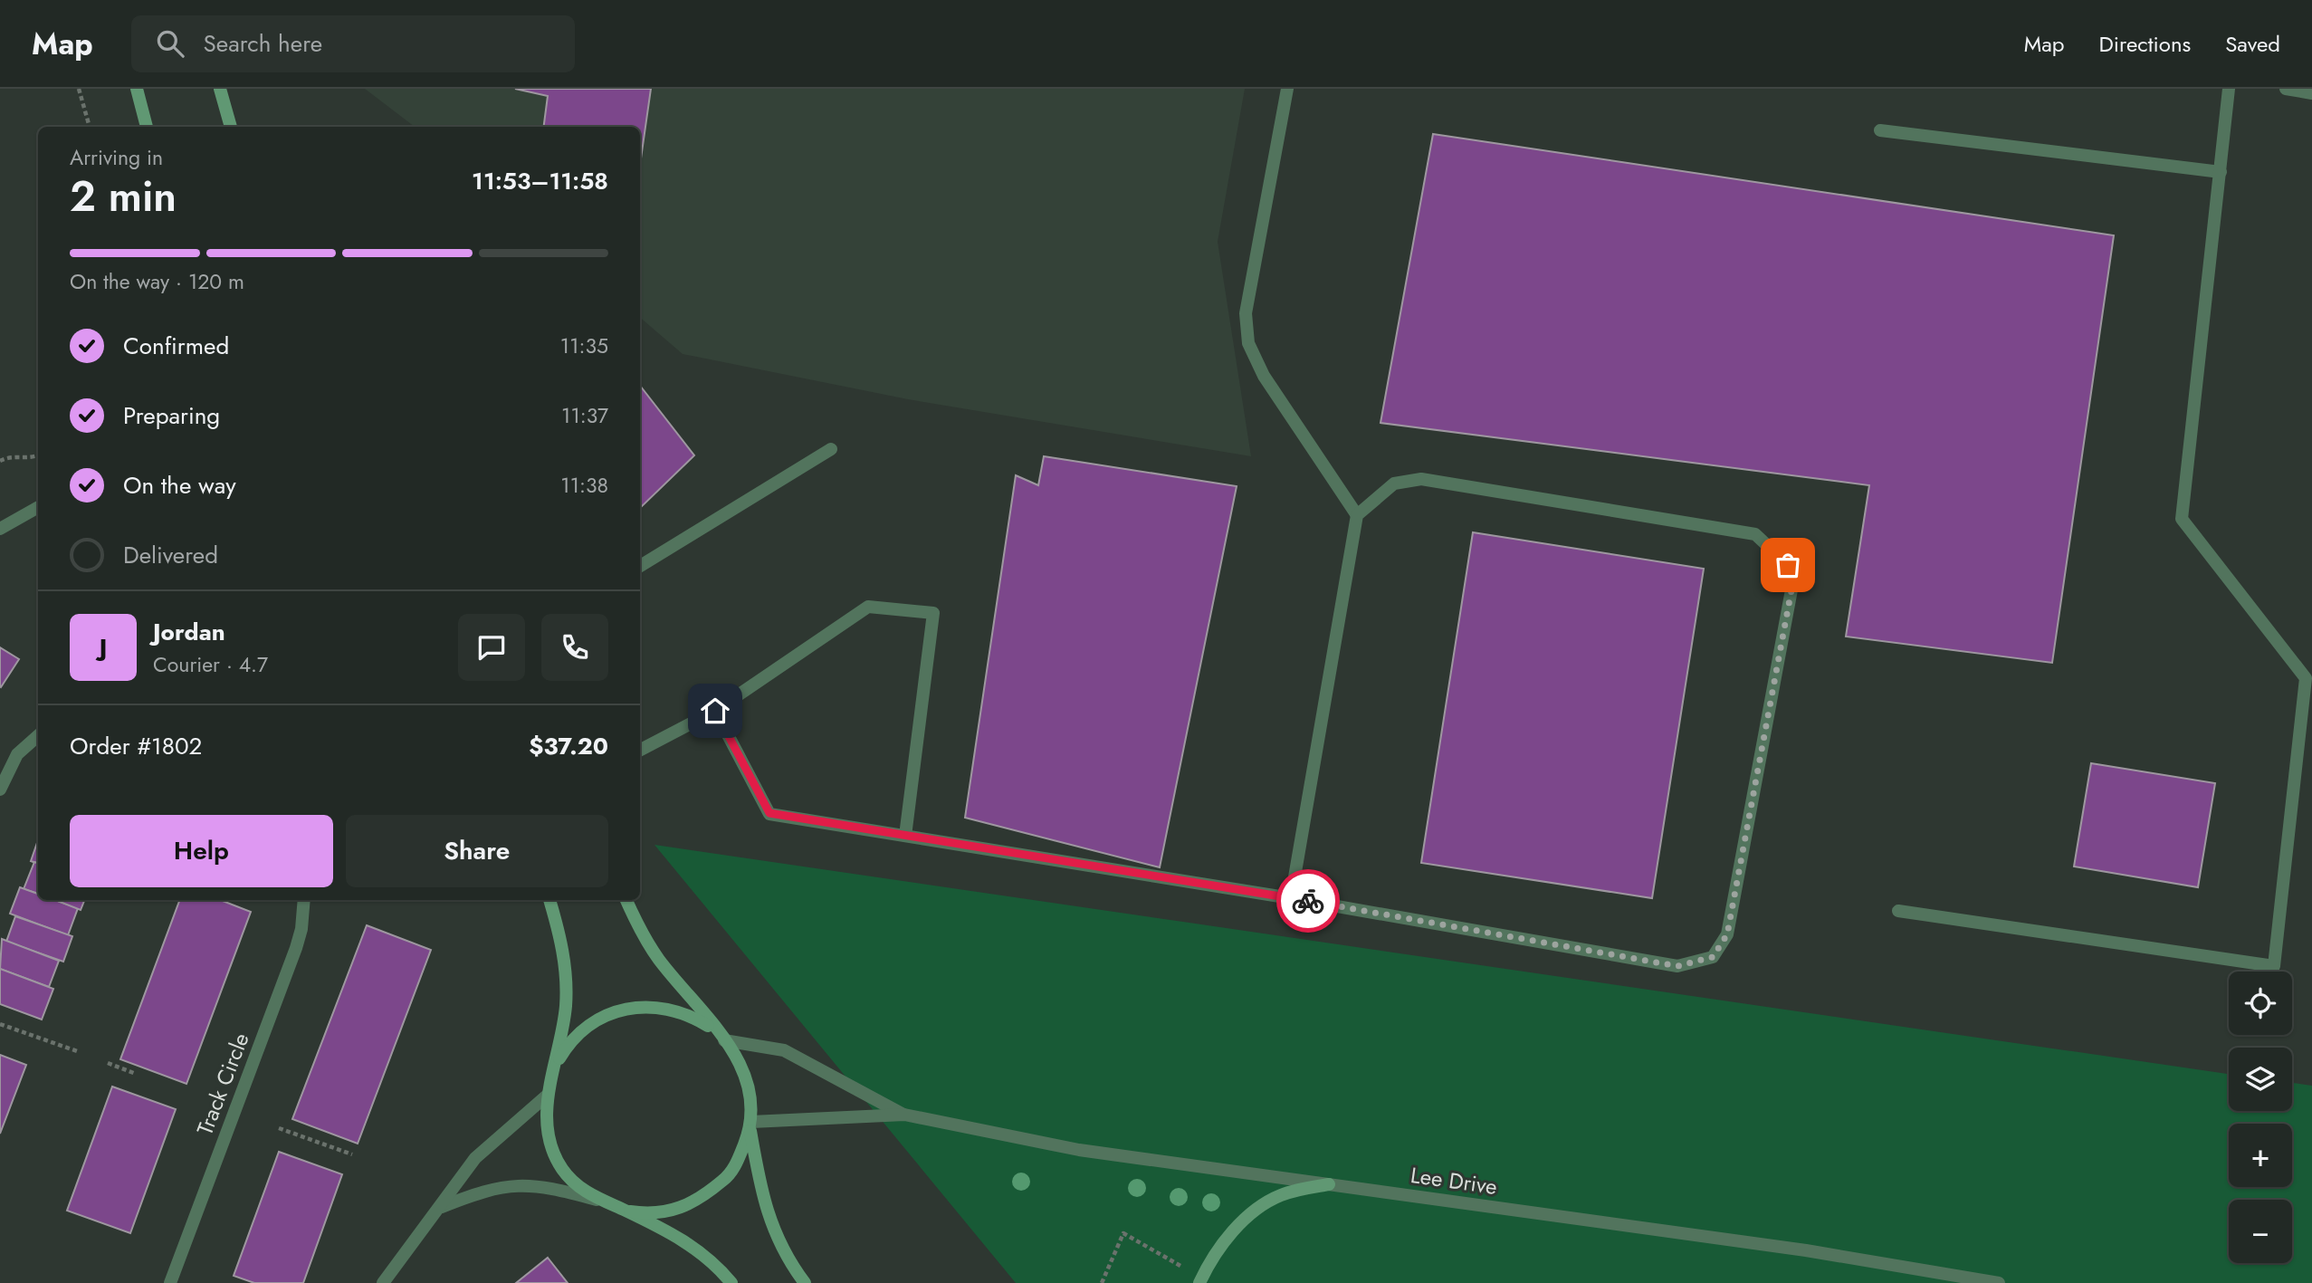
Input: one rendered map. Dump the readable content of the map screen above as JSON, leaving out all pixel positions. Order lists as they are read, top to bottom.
{
  "streets": {
    "street": ["Track Circle", "Lee Drive"]
  },
  "page": {
    "header": "Map",
    "search": "Search here",
    "nav": ["Map", "Directions", "Saved"],
    "heading": ["2 min", "Arriving in", "11:53–11:58"],
    "panel": [
      "Jordan",
      "Courier · 4.7",
      "Order #1802",
      "$37.20"
    ],
    "bar": "On the way · 120 m",
    "list": [
      ["Confirmed", "11:35"],
      ["Preparing", "11:37"],
      ["On the way", "11:38"],
      "Delivered"
    ],
    "round": "J",
    "buttons": ["Help", "Share"],
    "map_buttons": ["+", "−"]
  }
}
